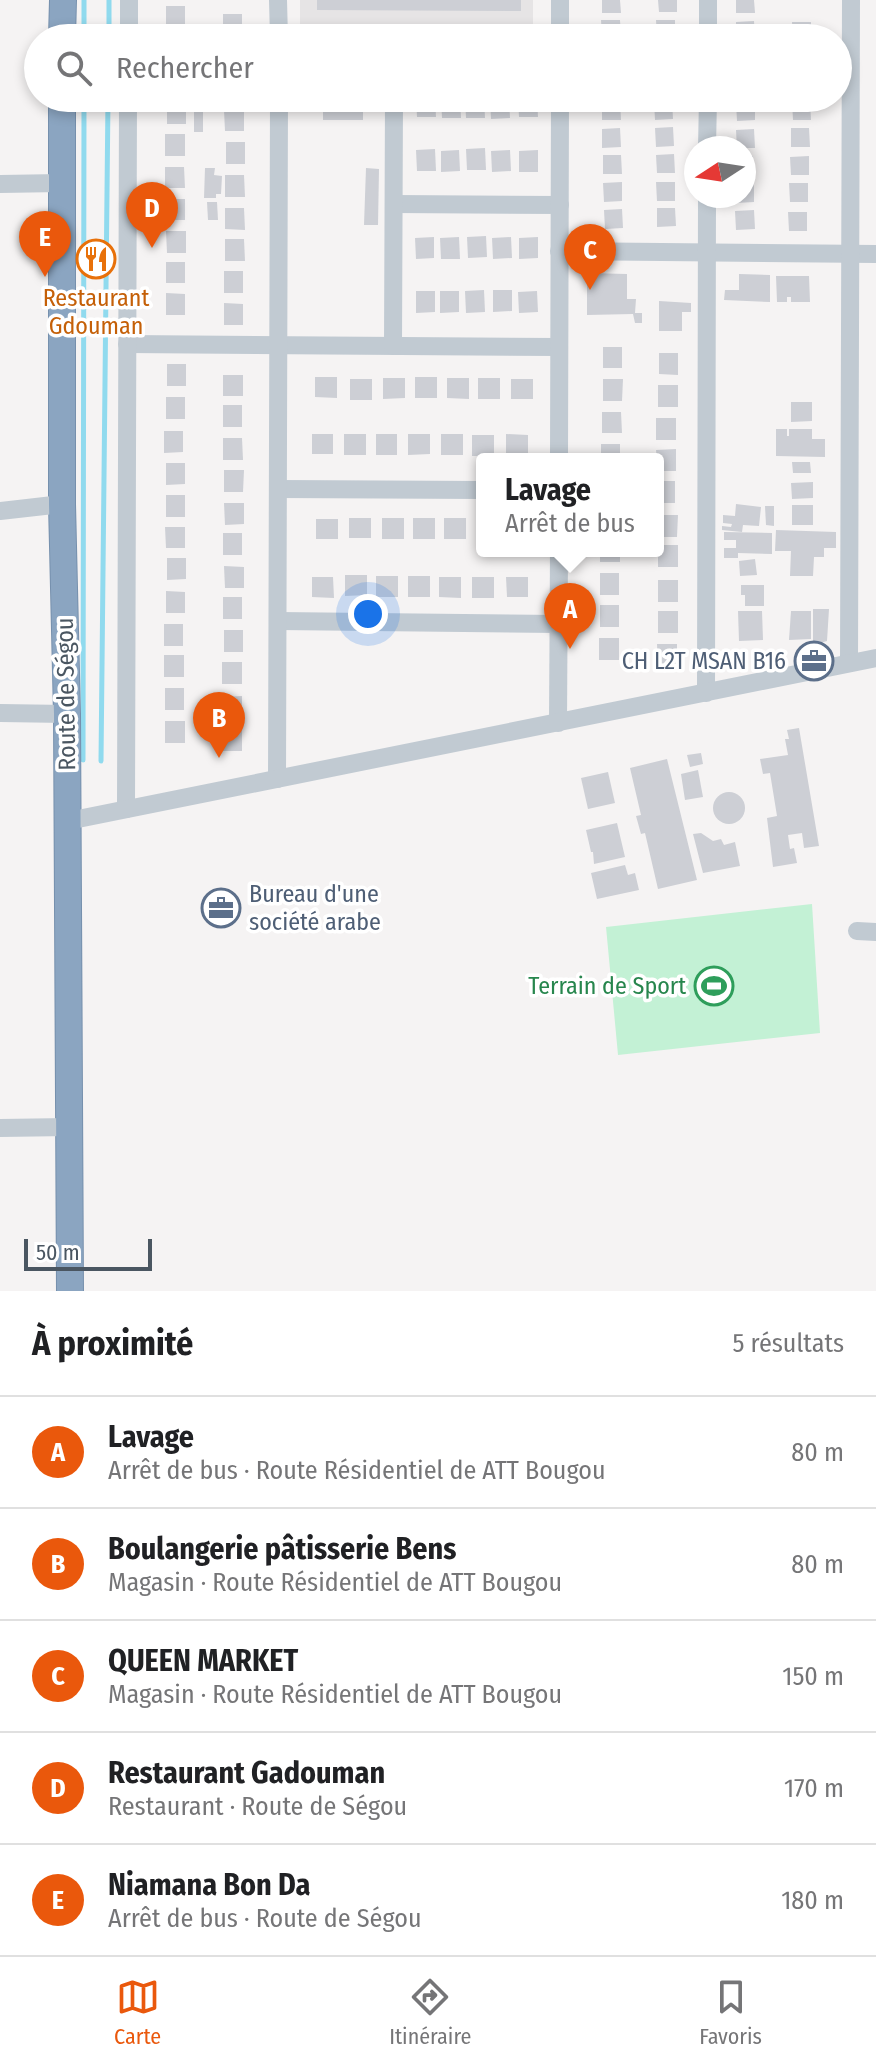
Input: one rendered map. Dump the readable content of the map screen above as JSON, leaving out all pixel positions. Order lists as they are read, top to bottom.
{
  "streets": {
    "highway": ["Route de Ségou"]
  },
  "places": {
    "restaurant": ["Restaurant Gdouman"],
    "office": ["CH L2T MSAN B16", "Bureau d'une société arabe"],
    "sports": ["Terrain de Sport"]
  },
  "scale_bar": "50 m",
  "north": "left",
  "page": {
    "search": "Rechercher",
    "pins": [
      "D",
      "E",
      "C",
      "A",
      "B"
    ],
    "popup": ["Lavage", "Arrêt de bus"],
    "scale": "50 m",
    "heading": ["À proximité", "5 résultats"],
    "list": [
      {
        "mark": "A",
        "name": "Lavage",
        "note": "Arrêt de bus · Route Résidentiel de ATT Bougou",
        "value": "80 m"
      },
      {
        "mark": "B",
        "name": "Boulangerie pâtisserie Bens",
        "note": "Magasin · Route Résidentiel de ATT Bougou",
        "value": "80 m"
      },
      {
        "mark": "C",
        "name": "QUEEN MARKET",
        "note": "Magasin · Route Résidentiel de ATT Bougou",
        "value": "150 m"
      },
      {
        "mark": "D",
        "name": "Restaurant Gadouman",
        "note": "Restaurant · Route de Ségou",
        "value": "170 m"
      },
      {
        "mark": "E",
        "name": "Niamana Bon Da",
        "note": "Arrêt de bus · Route de Ségou",
        "value": "180 m"
      }
    ],
    "nav": ["Carte", "Itinéraire", "Favoris"]
  }
}
